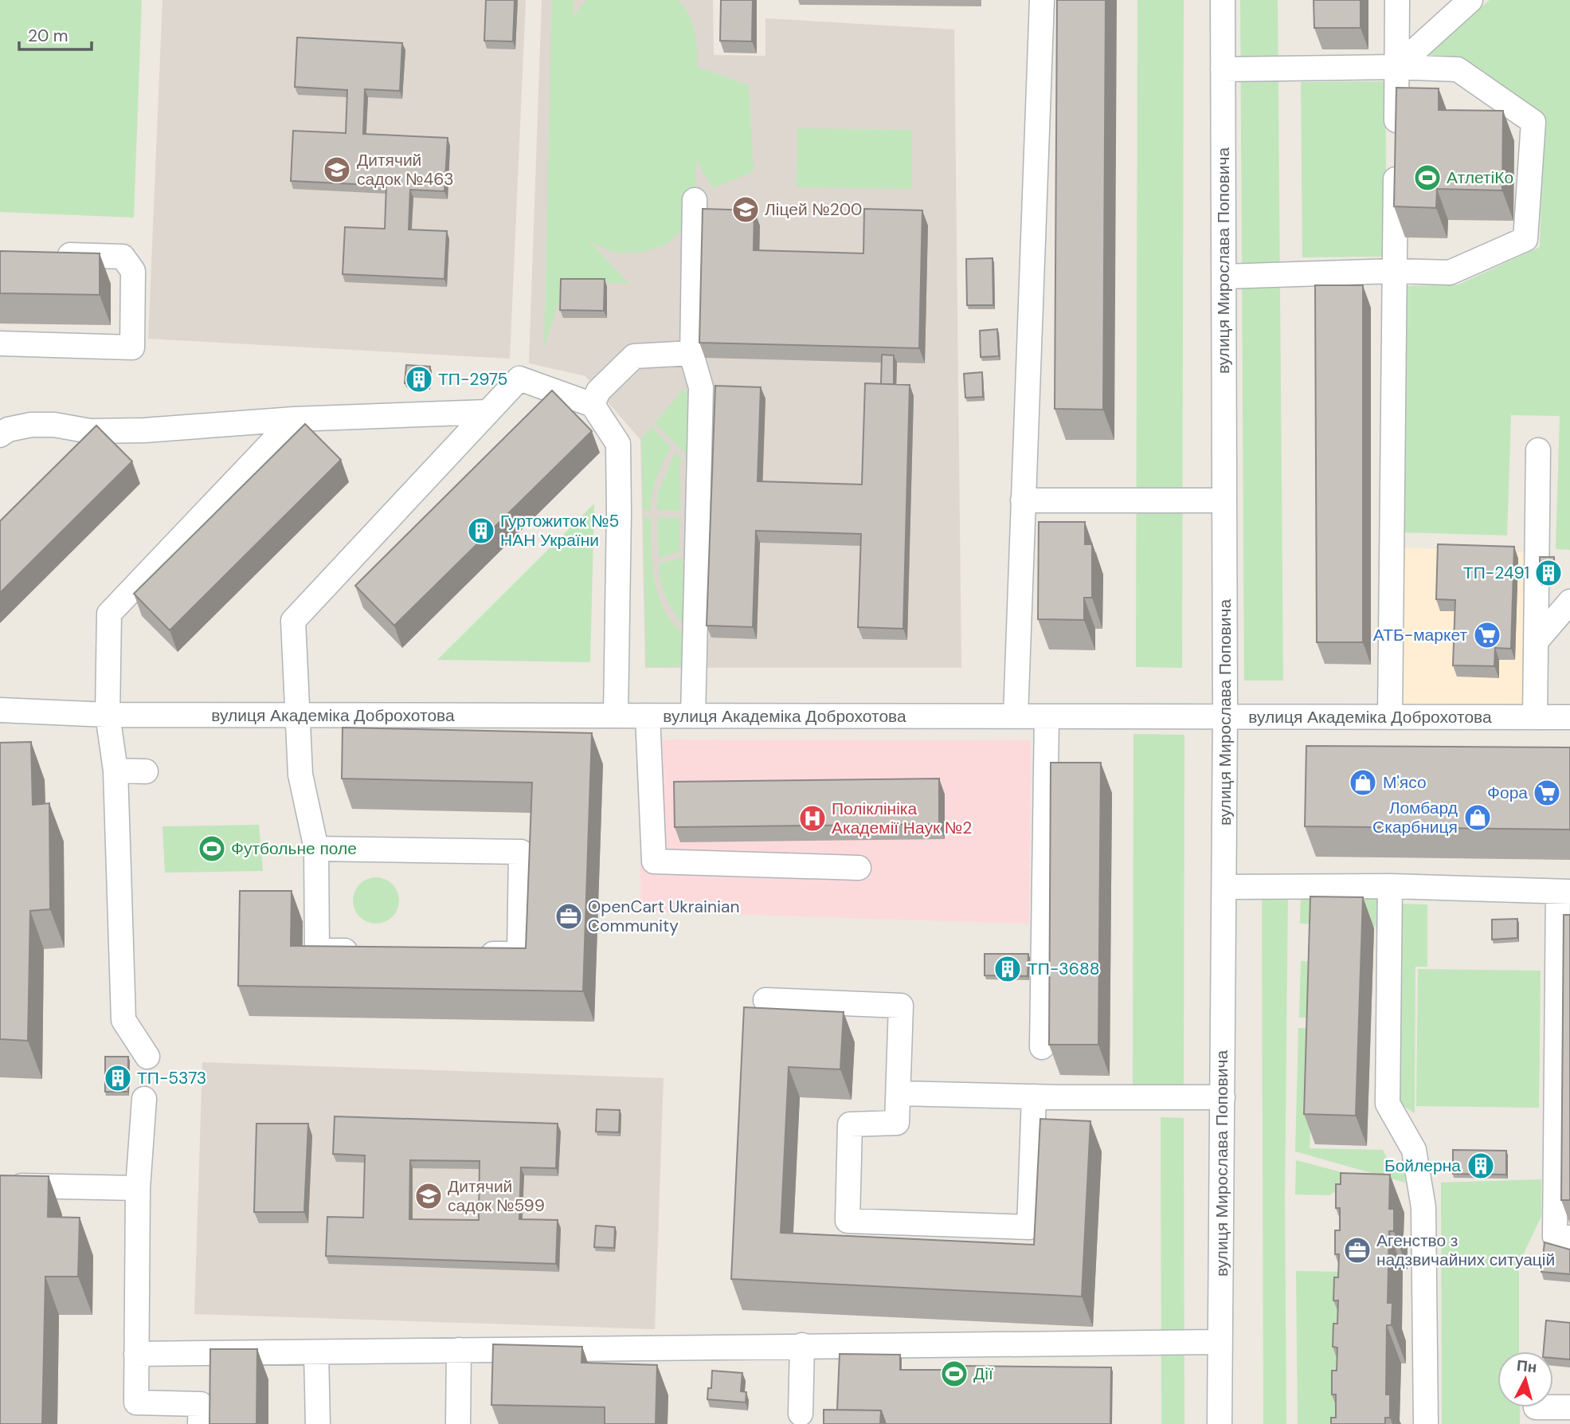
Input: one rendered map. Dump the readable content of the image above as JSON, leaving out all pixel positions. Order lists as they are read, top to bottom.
{
  "streets": {
    "street": ["вулиця Мирослава Поповича", "вулиця Академіка Доброхотова"]
  },
  "crossings": [
    ["вулиця Мирослава Поповича", "вулиця Академіка Доброхотова"]
  ],
  "places": {
    "school or university": ["Дитячий садок №463", "Ліцей №200", "Дитячий садок №599"],
    "sports": ["АтлетіКо", "Футбольне поле", "Дії"],
    "building": [
      "ТП-2975",
      "Гуртожиток №5 НАН України",
      "ТП-2491",
      "ТП-3688",
      "ТП-5373",
      "Бойлерна"
    ],
    "supermarket": ["АТБ-маркет", "Фора"],
    "shop": ["М'ясо", "Ломбард Скарбниця"],
    "hospital": ["Поліклініка Академії Наук №2"],
    "office": ["OpenCart Ukrainian Community", "Агенство з надзвичайних ситуацій"]
  },
  "scale_bar": "20 m",
  "north": "top"
}
